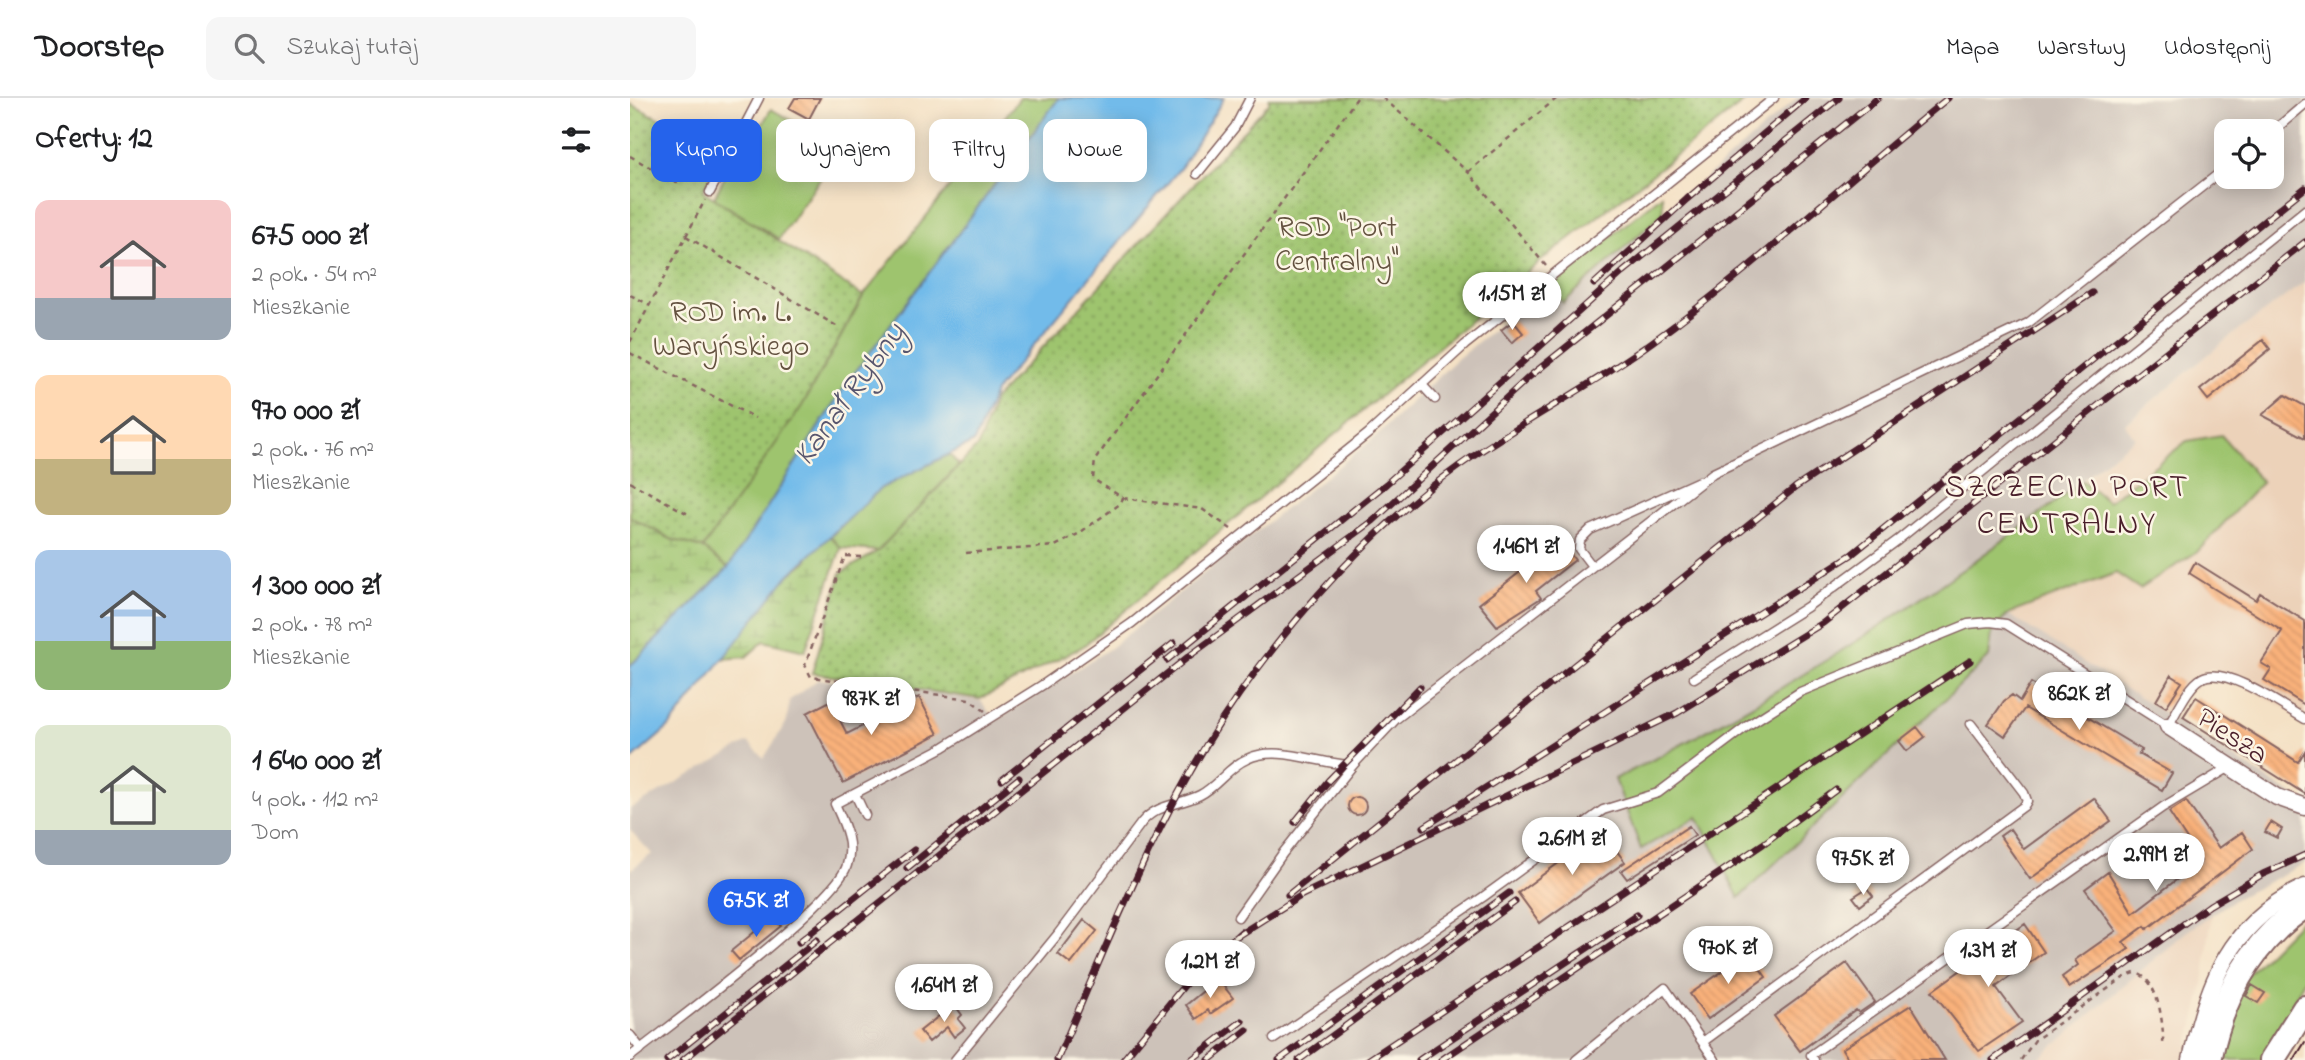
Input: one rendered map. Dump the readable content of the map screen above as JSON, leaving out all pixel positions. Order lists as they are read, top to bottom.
{
  "streets": {
    "street": ["Piesza"]
  },
  "districts": ["SZCZECIN PORT CENTRALNY"],
  "water": ["Kanał Rybny"],
  "parks": ["ROD \"Port Centralny\"", "ROD im. L. Waryńskiego"],
  "page": {
    "header": "Doorstep",
    "search": "Szukaj tutaj",
    "nav": ["Mapa", "Warstwy", "Udostępnij"],
    "heading": "Oferty: 12",
    "chip": [
      "Kupno",
      "Wynajem",
      "Filtry",
      "Nowe"
    ],
    "list": [
      {
        "name": "675 000 zł",
        "note": "2 pok. · 54 m² · Mieszkanie"
      },
      {
        "name": "970 000 zł",
        "note": "2 pok. · 76 m² · Mieszkanie"
      },
      {
        "name": "1 300 000 zł",
        "note": "2 pok. · 78 m² · Mieszkanie"
      },
      {
        "name": "1 640 000 zł",
        "note": "4 pok. · 112 m² · Dom"
      }
    ],
    "price": [
      "1.15M zł",
      "1.46M zł",
      "862K zł",
      "987K zł",
      "2.61M zł",
      "2.99M zł",
      "975K zł",
      "675K zł",
      "970K zł",
      "1.3M zł",
      "1.2M zł",
      "1.64M zł"
    ]
  }
}
